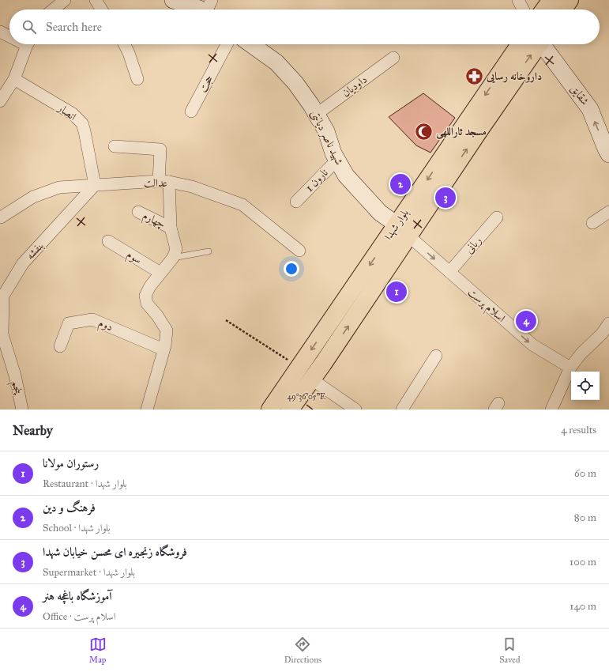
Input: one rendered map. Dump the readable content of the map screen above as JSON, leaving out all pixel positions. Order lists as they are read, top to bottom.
{
  "streets": {
    "main road": ["شقایق", "شهید ناصر دیانتی", "بلوار شهدا"],
    "street": [
      "حجت",
      "داودیان",
      "انصار",
      "نارون 1",
      "عدالت",
      "چهارم",
      "ربانی",
      "بنفشه",
      "سوم",
      "اسلام پرست",
      "دوم",
      "پنجم"
    ]
  },
  "crossings": [
    ["داودیان", "شهید ناصر دیانتی"],
    ["انصار", "عدالت"],
    ["انصار", "بنفشه"],
    ["شهید ناصر دیانتی", "نارون 1"],
    ["شهید ناصر دیانتی", "بلوار شهدا"],
    ["شهید ناصر دیانتی", "اسلام پرست"],
    ["عدالت", "بنفشه"],
    ["بلوار شهدا", "اسلام پرست"],
    ["ربانی", "اسلام پرست"],
    ["بنفشه", "پنجم"]
  ],
  "one_way": ["شقایق", "اسلام پرست"],
  "places": {
    "pharmacy": ["داروخانه رسایی"],
    "mosque": ["مسجد ثاراللهی"]
  },
  "page": {
    "search": "Search here",
    "pins": [
      "2",
      "3",
      "1",
      "4"
    ],
    "heading": ["Nearby", "4 results"],
    "list": [
      {
        "mark": "1",
        "name": "رستوران مولانا",
        "note": "Restaurant · بلوار شهدا",
        "value": "60 m"
      },
      {
        "mark": "2",
        "name": "فرهنگ و دین",
        "note": "School · بلوار شهدا",
        "value": "80 m"
      },
      {
        "mark": "3",
        "name": "فروشگاه زنجیره ای محسن خیابان شهدا",
        "note": "Supermarket · بلوار شهدا",
        "value": "100 m"
      },
      {
        "mark": "4",
        "name": "آموزشگاه باغچه هنر",
        "note": "Office · اسلام پرست",
        "value": "140 m"
      }
    ],
    "nav": ["Map", "Directions", "Saved"]
  },
  "coordinates": ["49°36'05\"E"]
}
